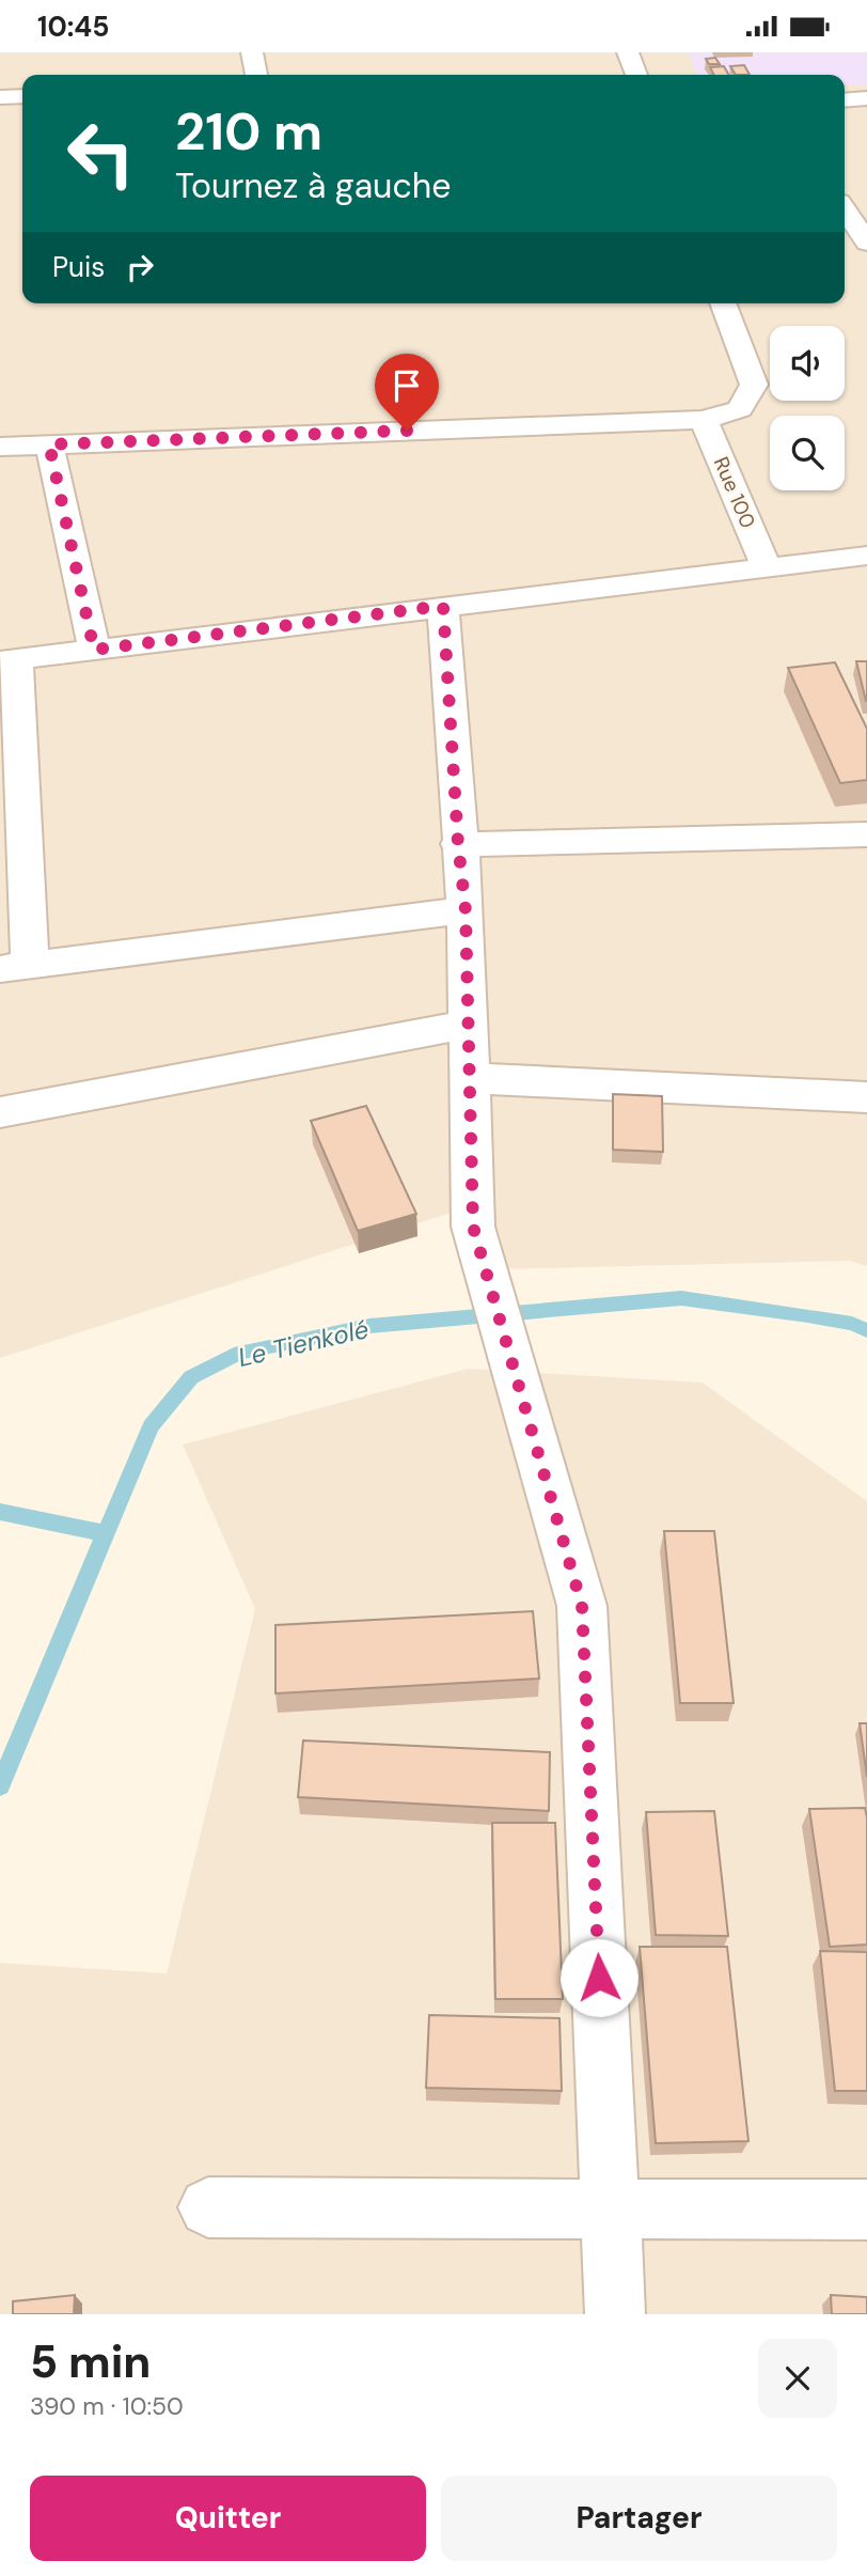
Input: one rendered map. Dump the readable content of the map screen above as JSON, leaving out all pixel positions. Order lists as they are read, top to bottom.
{
  "streets": {
    "street": ["Rue 100"]
  },
  "water": ["Le Tienkolé"],
  "page": {
    "status": "10:45",
    "turn": ["210 m", "Tournez à gauche"],
    "then": "Puis",
    "heading": ["5 min", "390 m · 10:50"],
    "buttons": ["Quitter", "Partager"]
  }
}
